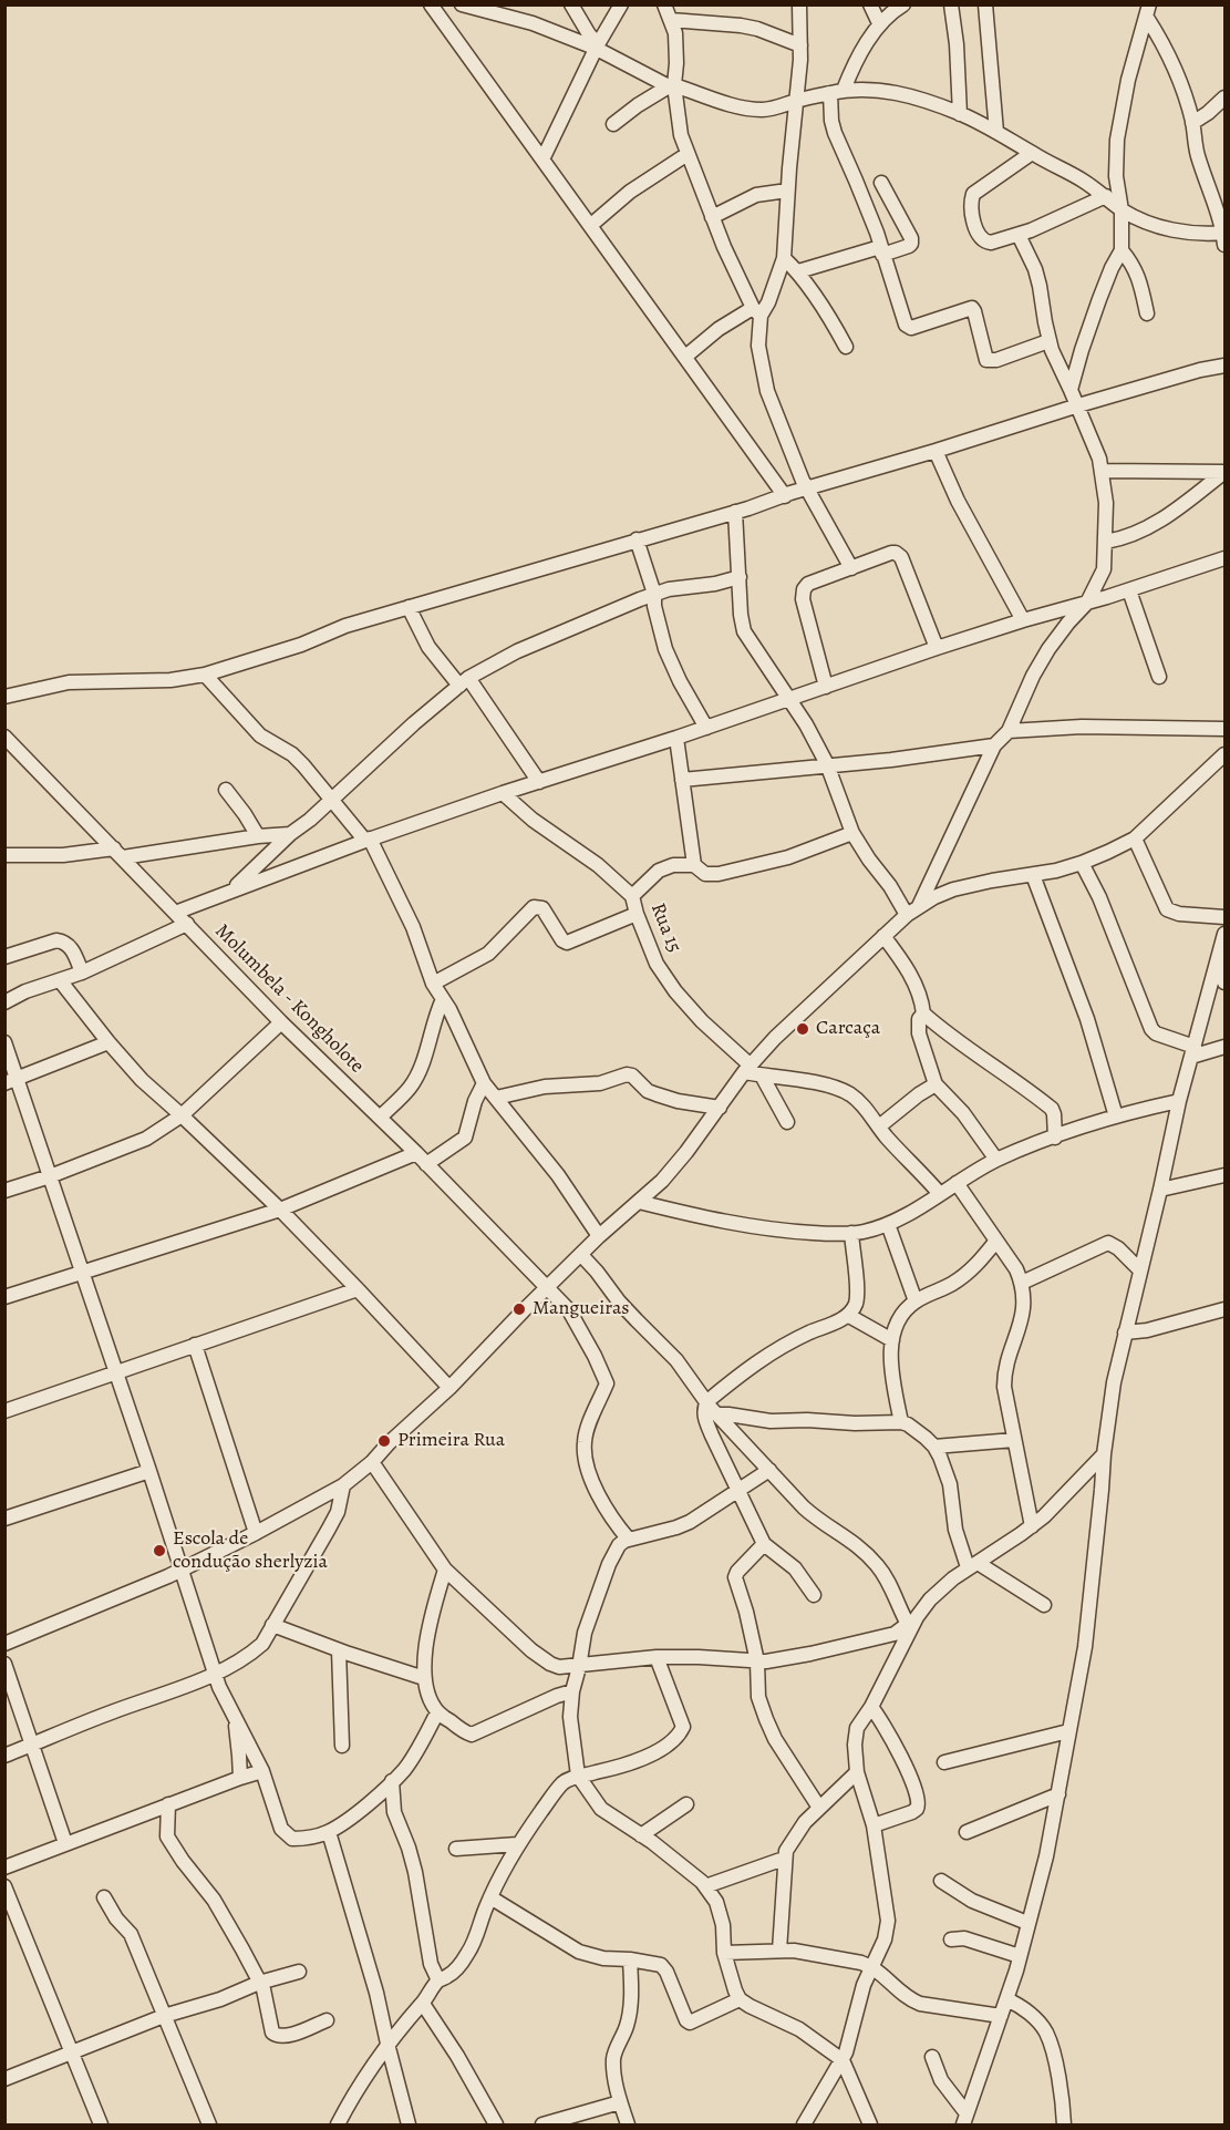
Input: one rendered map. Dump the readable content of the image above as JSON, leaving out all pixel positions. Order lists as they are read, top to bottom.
{
  "streets": {
    "street": ["Rua 15", "Molumbela - Kongholote"]
  },
  "places": [
    "Carcaça",
    "Mangueiras",
    "Primeira Rua",
    "Escola de condução sherlyzia"
  ]
}
